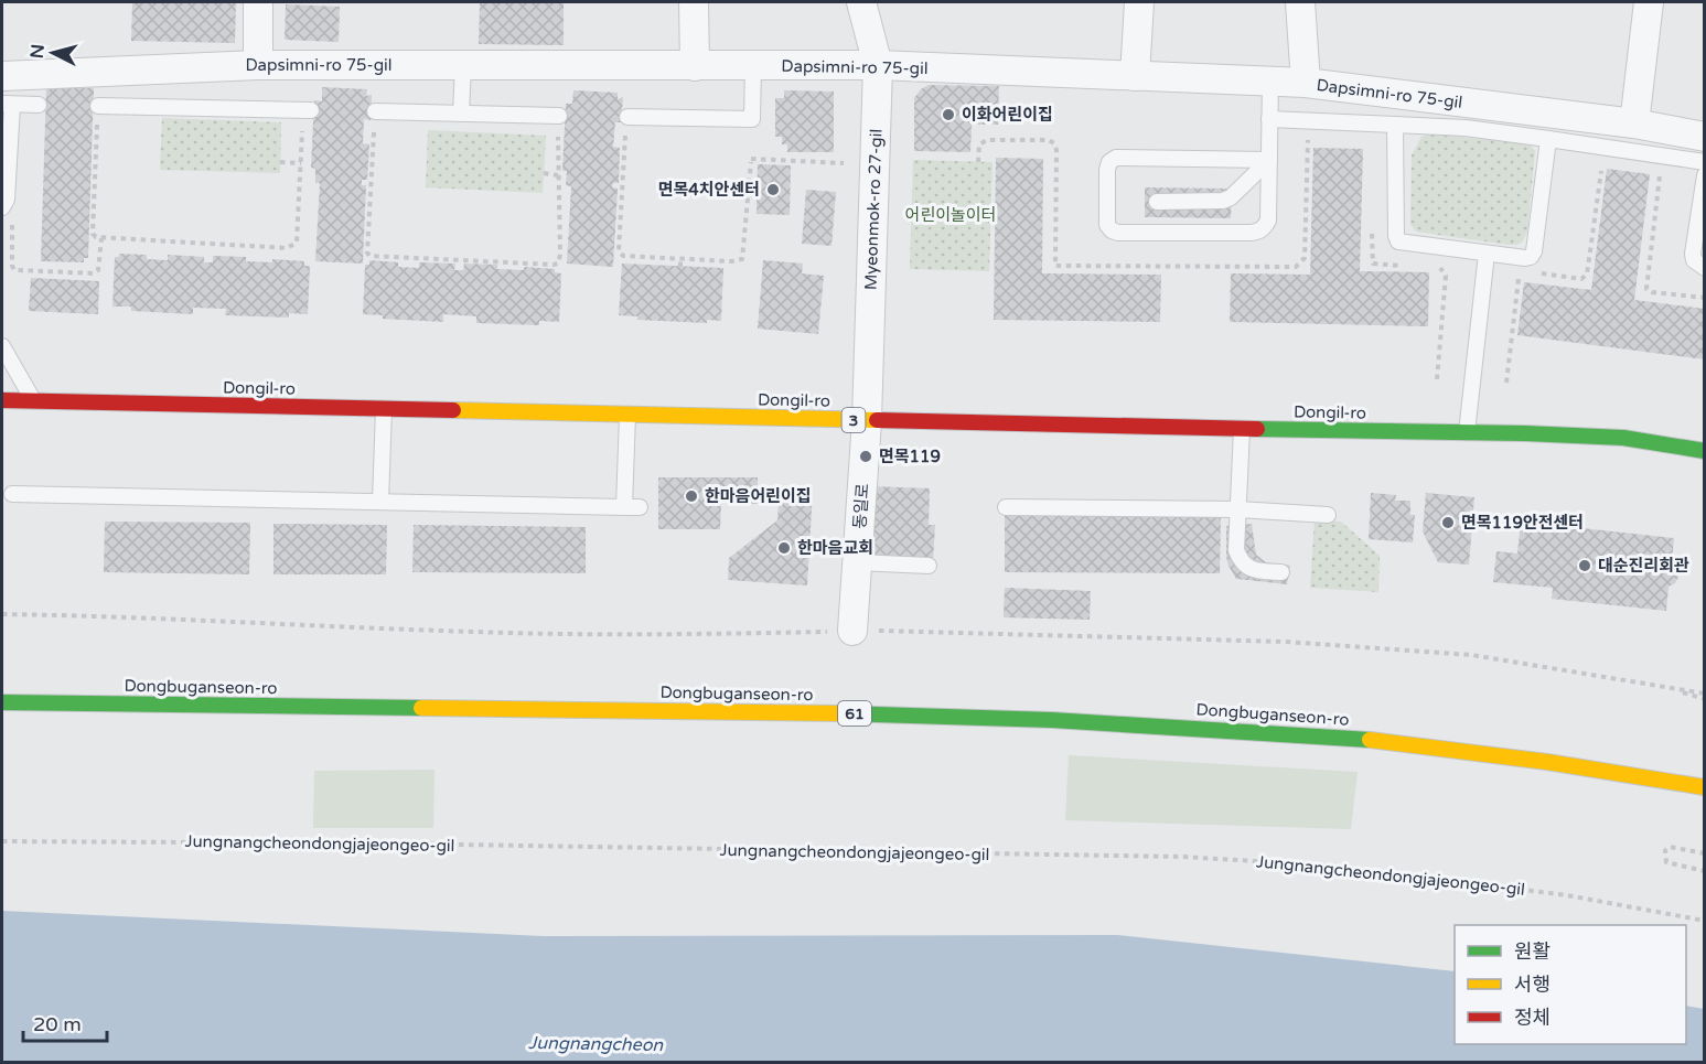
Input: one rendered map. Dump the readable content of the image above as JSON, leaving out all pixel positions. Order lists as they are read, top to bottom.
{
  "streets": {
    "main road": [
      "Dongil-ro",
      "3",
      "Dongbuganseon-ro",
      "61"
    ],
    "street": ["Dapsimni-ro 75-gil", "Myeonmok-ro 27-gil", "동일로"],
    "path": ["Jungnangcheondongjajeongeo-gil"]
  },
  "crossings": [
    ["Dapsimni-ro 75-gil", "Myeonmok-ro 27-gil"],
    ["Myeonmok-ro 27-gil", "Dongil-ro"],
    ["Myeonmok-ro 27-gil", "동일로"],
    ["Dongil-ro", "동일로"]
  ],
  "water": ["Jungnangcheon"],
  "parks": ["어린이놀이터"],
  "places": [
    "이화어린이집",
    "면목4치안센터",
    "면목119",
    "한마음어린이집",
    "면목119안전센터",
    "한마음교회",
    "대순진리회관"
  ],
  "legend": ["원활", "서행", "정체"],
  "scale_bar": "20 m",
  "north": "left"
}
